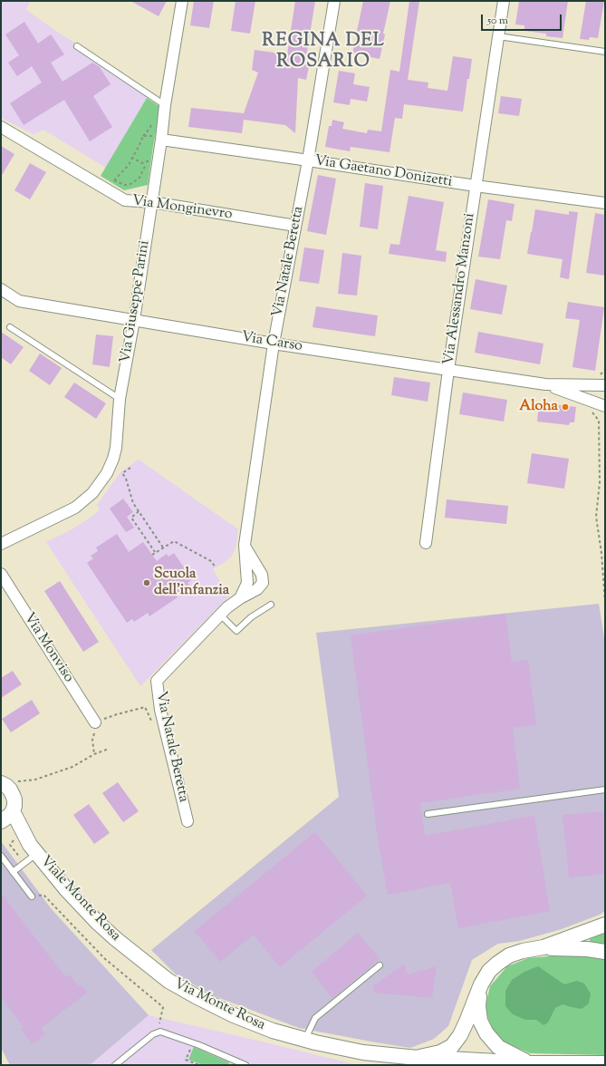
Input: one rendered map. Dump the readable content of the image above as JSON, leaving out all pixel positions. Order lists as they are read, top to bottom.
{
  "streets": {
    "main road": ["Viale Monte Rosa", "Via Monte Rosa"],
    "street": [
      "Via Gaetano Donizetti",
      "Via Monginevro",
      "Via Natale Beretta",
      "Via Alessandro Manzoni",
      "Via Giuseppe Parini",
      "Via Carso",
      "Via Monviso"
    ]
  },
  "crossings": [
    ["Via Gaetano Donizetti", "Via Natale Beretta"],
    ["Via Gaetano Donizetti", "Via Alessandro Manzoni"],
    ["Via Gaetano Donizetti", "Via Giuseppe Parini"],
    ["Via Monginevro", "Via Natale Beretta"],
    ["Via Monginevro", "Via Giuseppe Parini"],
    ["Via Natale Beretta", "Via Carso"],
    ["Via Alessandro Manzoni", "Via Carso"],
    ["Via Giuseppe Parini", "Via Carso"],
    ["Viale Monte Rosa", "Via Monte Rosa"]
  ],
  "districts": ["REGINA DEL ROSARIO"],
  "places": ["Aloha", "Scuola dell'infanzia"],
  "scale_bar": "50 m"
}
